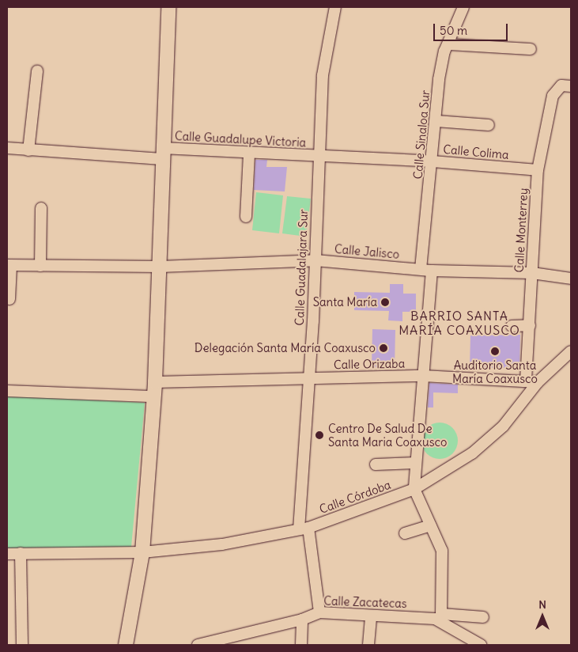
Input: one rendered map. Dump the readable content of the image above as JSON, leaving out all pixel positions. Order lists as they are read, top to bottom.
{
  "streets": {
    "street": [
      "Calle Sinaloa Sur",
      "Calle Guadalupe Victoria",
      "Calle Colima",
      "Calle Monterrey",
      "Calle Jalisco",
      "Calle Guadalajara Sur",
      "Calle Orizaba",
      "Calle Córdoba",
      "Calle Zacatecas"
    ]
  },
  "crossings": [
    ["Calle Sinaloa Sur", "Calle Colima"],
    ["Calle Sinaloa Sur", "Calle Jalisco"],
    ["Calle Guadalupe Victoria", "Calle Colima"],
    ["Calle Guadalupe Victoria", "Calle Guadalajara Sur"],
    ["Calle Colima", "Calle Monterrey"],
    ["Calle Colima", "Calle Guadalajara Sur"],
    ["Calle Monterrey", "Calle Jalisco"],
    ["Calle Monterrey", "Calle Orizaba"],
    ["Calle Jalisco", "Calle Guadalajara Sur"],
    ["Calle Guadalajara Sur", "Calle Orizaba"],
    ["Calle Guadalajara Sur", "Calle Córdoba"],
    ["Calle Guadalajara Sur", "Calle Zacatecas"],
    ["Calle Orizaba", "Calle Córdoba"]
  ],
  "districts": ["BARRIO SANTA MARÍA COAXUSCO"],
  "places": [
    "Santa María",
    "Delegación Santa María Coaxusco",
    "Auditorio Santa María Coaxusco",
    "Centro De Salud De Santa Maria Coaxusco"
  ],
  "scale_bar": "50 m",
  "north": "top"
}
